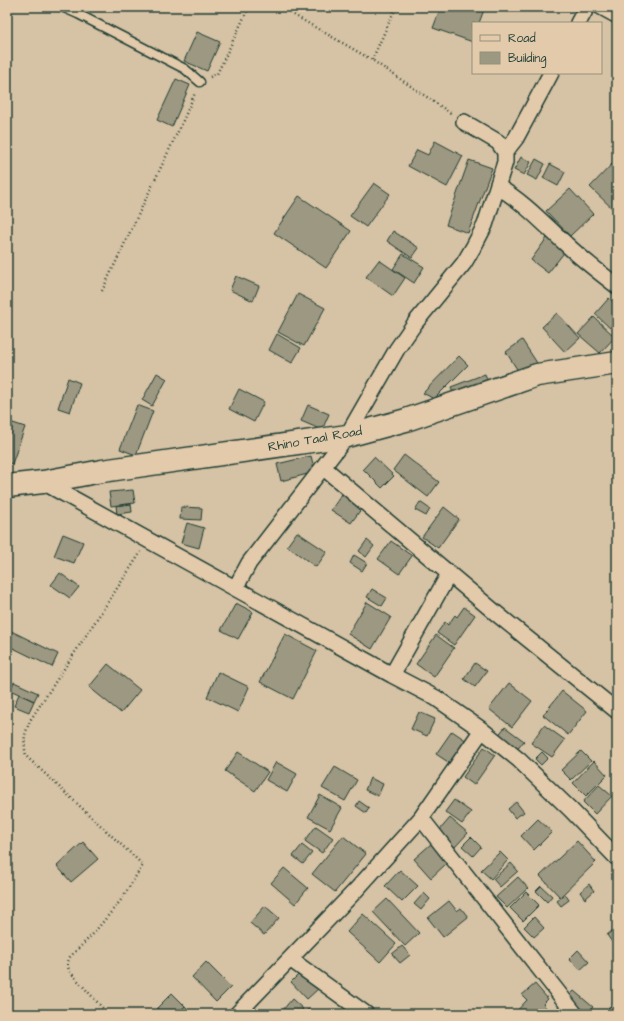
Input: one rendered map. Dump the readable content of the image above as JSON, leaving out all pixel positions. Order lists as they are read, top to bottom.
{
  "streets": {
    "street": ["Rhino Taal Road"]
  },
  "legend": ["Road", "Building"]
}
